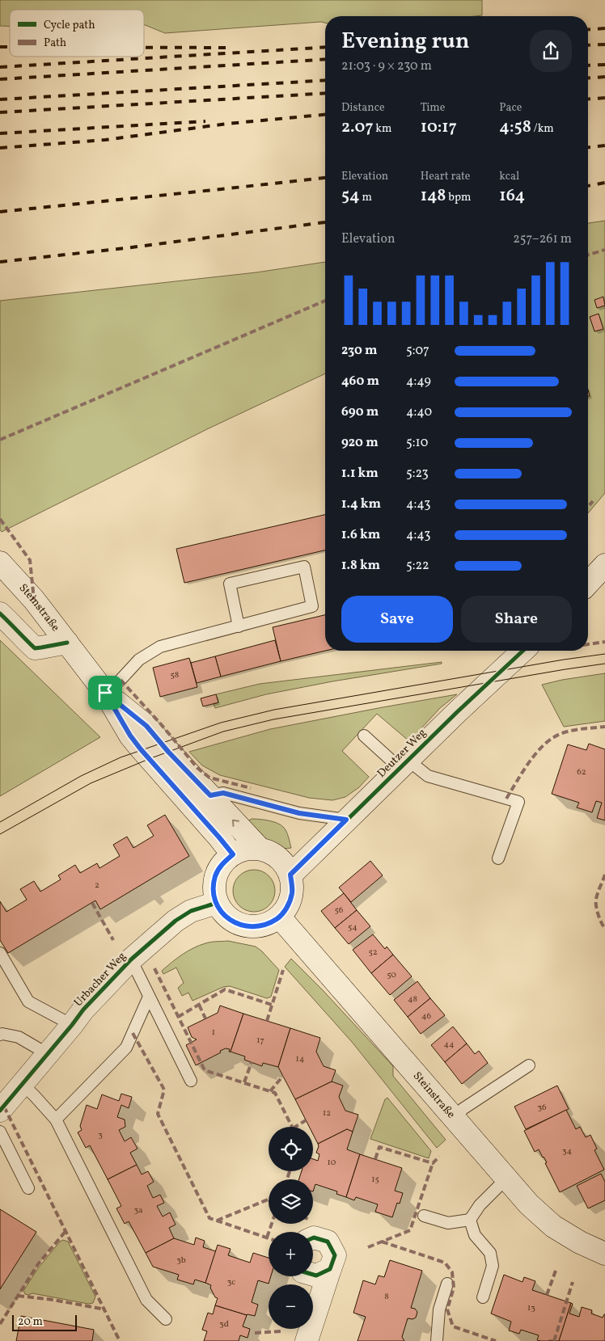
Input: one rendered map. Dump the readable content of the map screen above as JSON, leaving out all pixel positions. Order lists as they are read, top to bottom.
{
  "streets": {
    "main road": ["Steinstraße", "Deutzer Weg", "Urbacher Weg"]
  },
  "crossings": [
    ["Steinstraße", "Deutzer Weg"],
    ["Steinstraße", "Urbacher Weg"],
    ["Deutzer Weg", "Urbacher Weg"]
  ],
  "house_numbers": [
    "58",
    "62",
    "2",
    "56",
    "54",
    "52",
    "50",
    "48",
    "46",
    "1",
    "17",
    "44",
    "14",
    "36",
    "12",
    "3",
    "34",
    "10",
    "15",
    "3a",
    "3b",
    "3c",
    "8",
    "13",
    "3d"
  ],
  "legend": ["Cycle path", "Path"],
  "scale_bar": "20 m",
  "page": {
    "heading": ["Evening run", "21:03 · 9 × 230 m"],
    "stats": [
      ["Distance", "2.07 km"],
      ["Time", "10:17"],
      ["Pace", "4:58 /km"],
      ["Elevation", "54 m"],
      ["Heart rate", "148 bpm"],
      ["kcal", "164"]
    ],
    "chart": ["Elevation", "257–261 m"],
    "list": [
      {
        "name": "230 m",
        "note": "5:07"
      },
      {
        "name": "460 m",
        "note": "4:49"
      },
      {
        "name": "690 m",
        "note": "4:40"
      },
      {
        "name": "920 m",
        "note": "5:10"
      },
      {
        "name": "1.1 km",
        "note": "5:23"
      },
      {
        "name": "1.4 km",
        "note": "4:43"
      },
      {
        "name": "1.6 km",
        "note": "4:43"
      },
      {
        "name": "1.8 km",
        "note": "5:22"
      }
    ],
    "buttons": ["Save", "Share"],
    "map_buttons": ["+", "−"],
    "scale": "20 m"
  }
}
